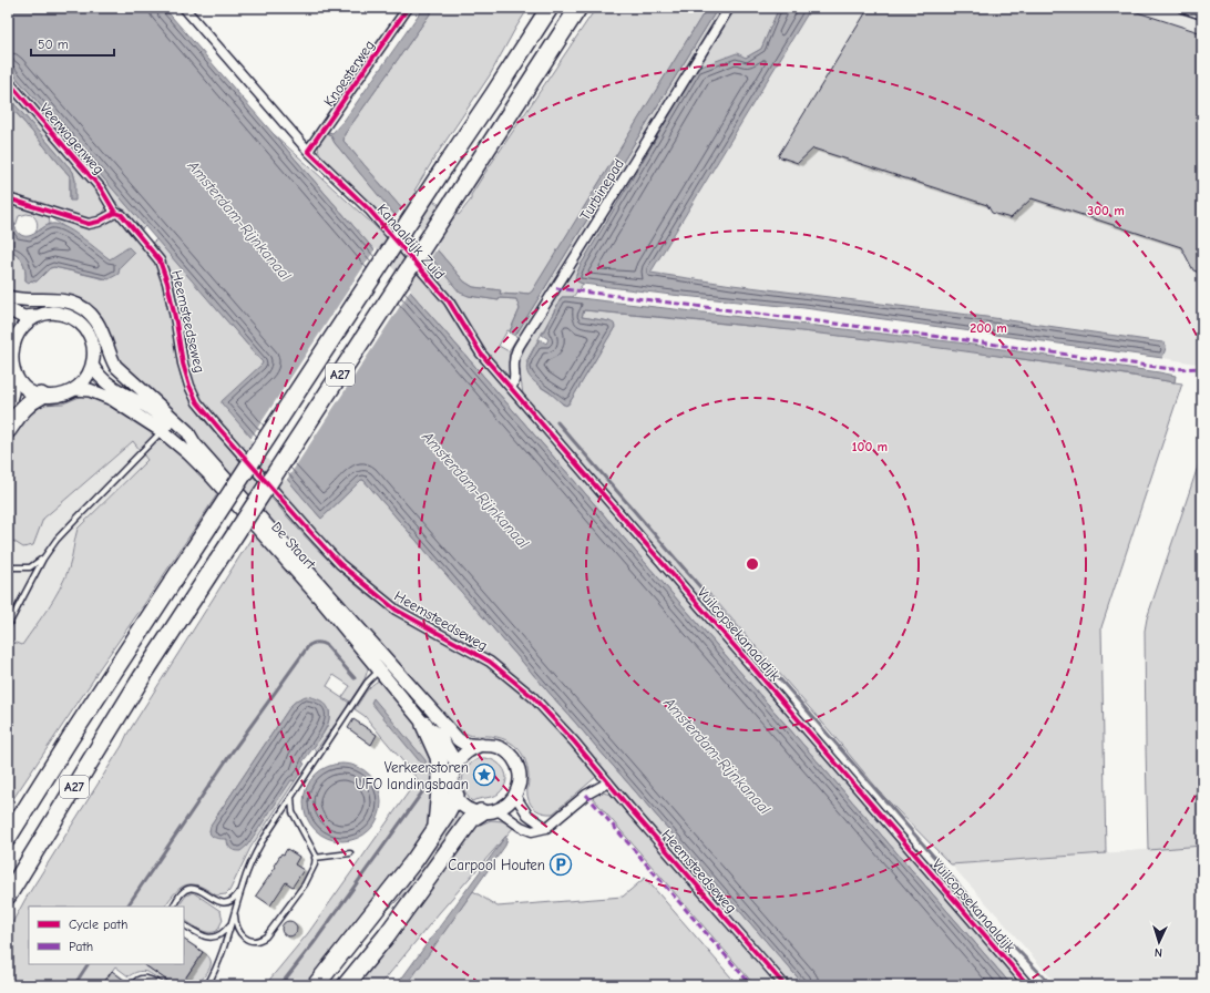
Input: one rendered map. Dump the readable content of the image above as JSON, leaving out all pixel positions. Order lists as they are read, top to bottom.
{
  "streets": {
    "highway": ["A27"],
    "main road": ["De Staart"],
    "street": [
      "Knoesterweg",
      "Veerwagenweg",
      "Turbinepad",
      "Kanaaldijk Zuid",
      "Heemsteedseweg",
      "Vuilcopsekanaaldijk"
    ]
  },
  "crossings": [
    ["Knoesterweg", "Kanaaldijk Zuid"],
    ["Veerwagenweg", "Heemsteedseweg"],
    ["Turbinepad", "Vuilcopsekanaaldijk"],
    ["Kanaaldijk Zuid", "Vuilcopsekanaaldijk"]
  ],
  "water": ["Amsterdam-Rijnkanaal"],
  "places": {
    "place": ["Verkeerstoren UFO landingsbaan"],
    "parking": ["Carpool Houten"]
  },
  "legend": ["Cycle path", "Path"],
  "scale_bar": "50 m",
  "north": "bottom",
  "rings": ["300 m", "200 m", "100 m"]
}
